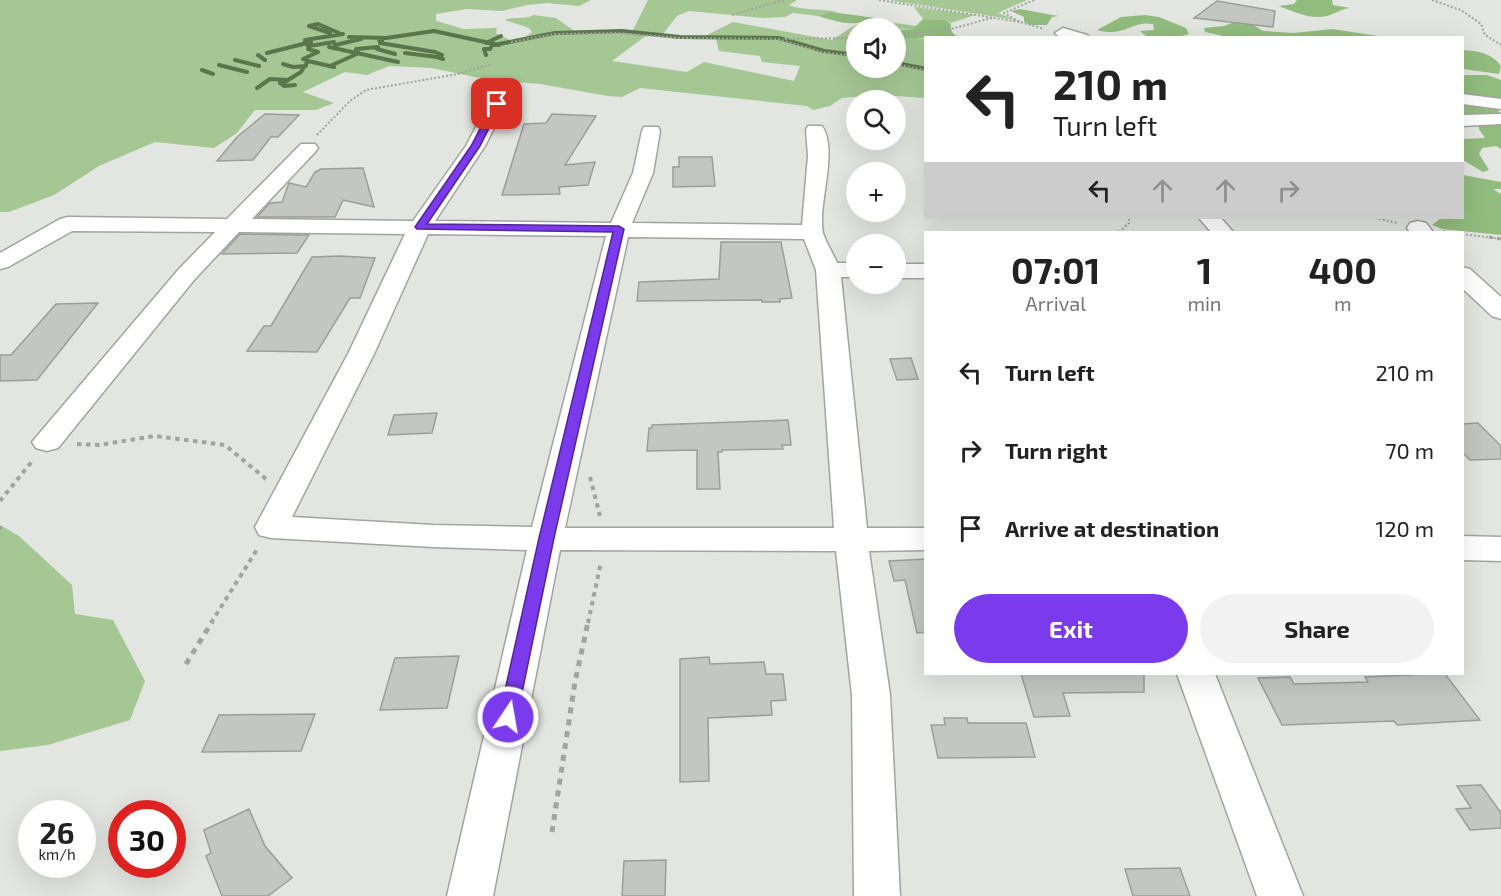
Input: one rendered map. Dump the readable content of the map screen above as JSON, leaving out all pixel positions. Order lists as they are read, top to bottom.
{
  "page": {
    "map_buttons": ["+", "−"],
    "turn": ["210 m", "Turn left"],
    "eta": [
      "07:01",
      "Arrival",
      "1",
      "min",
      "400",
      "m"
    ],
    "list": [
      {
        "name": "Turn left",
        "value": "210 m"
      },
      {
        "name": "Turn right",
        "value": "70 m"
      },
      {
        "name": "Arrive at destination",
        "value": "120 m"
      }
    ],
    "buttons": ["Exit", "Share"],
    "speed": "26 km/h",
    "limit": "30"
  }
}
